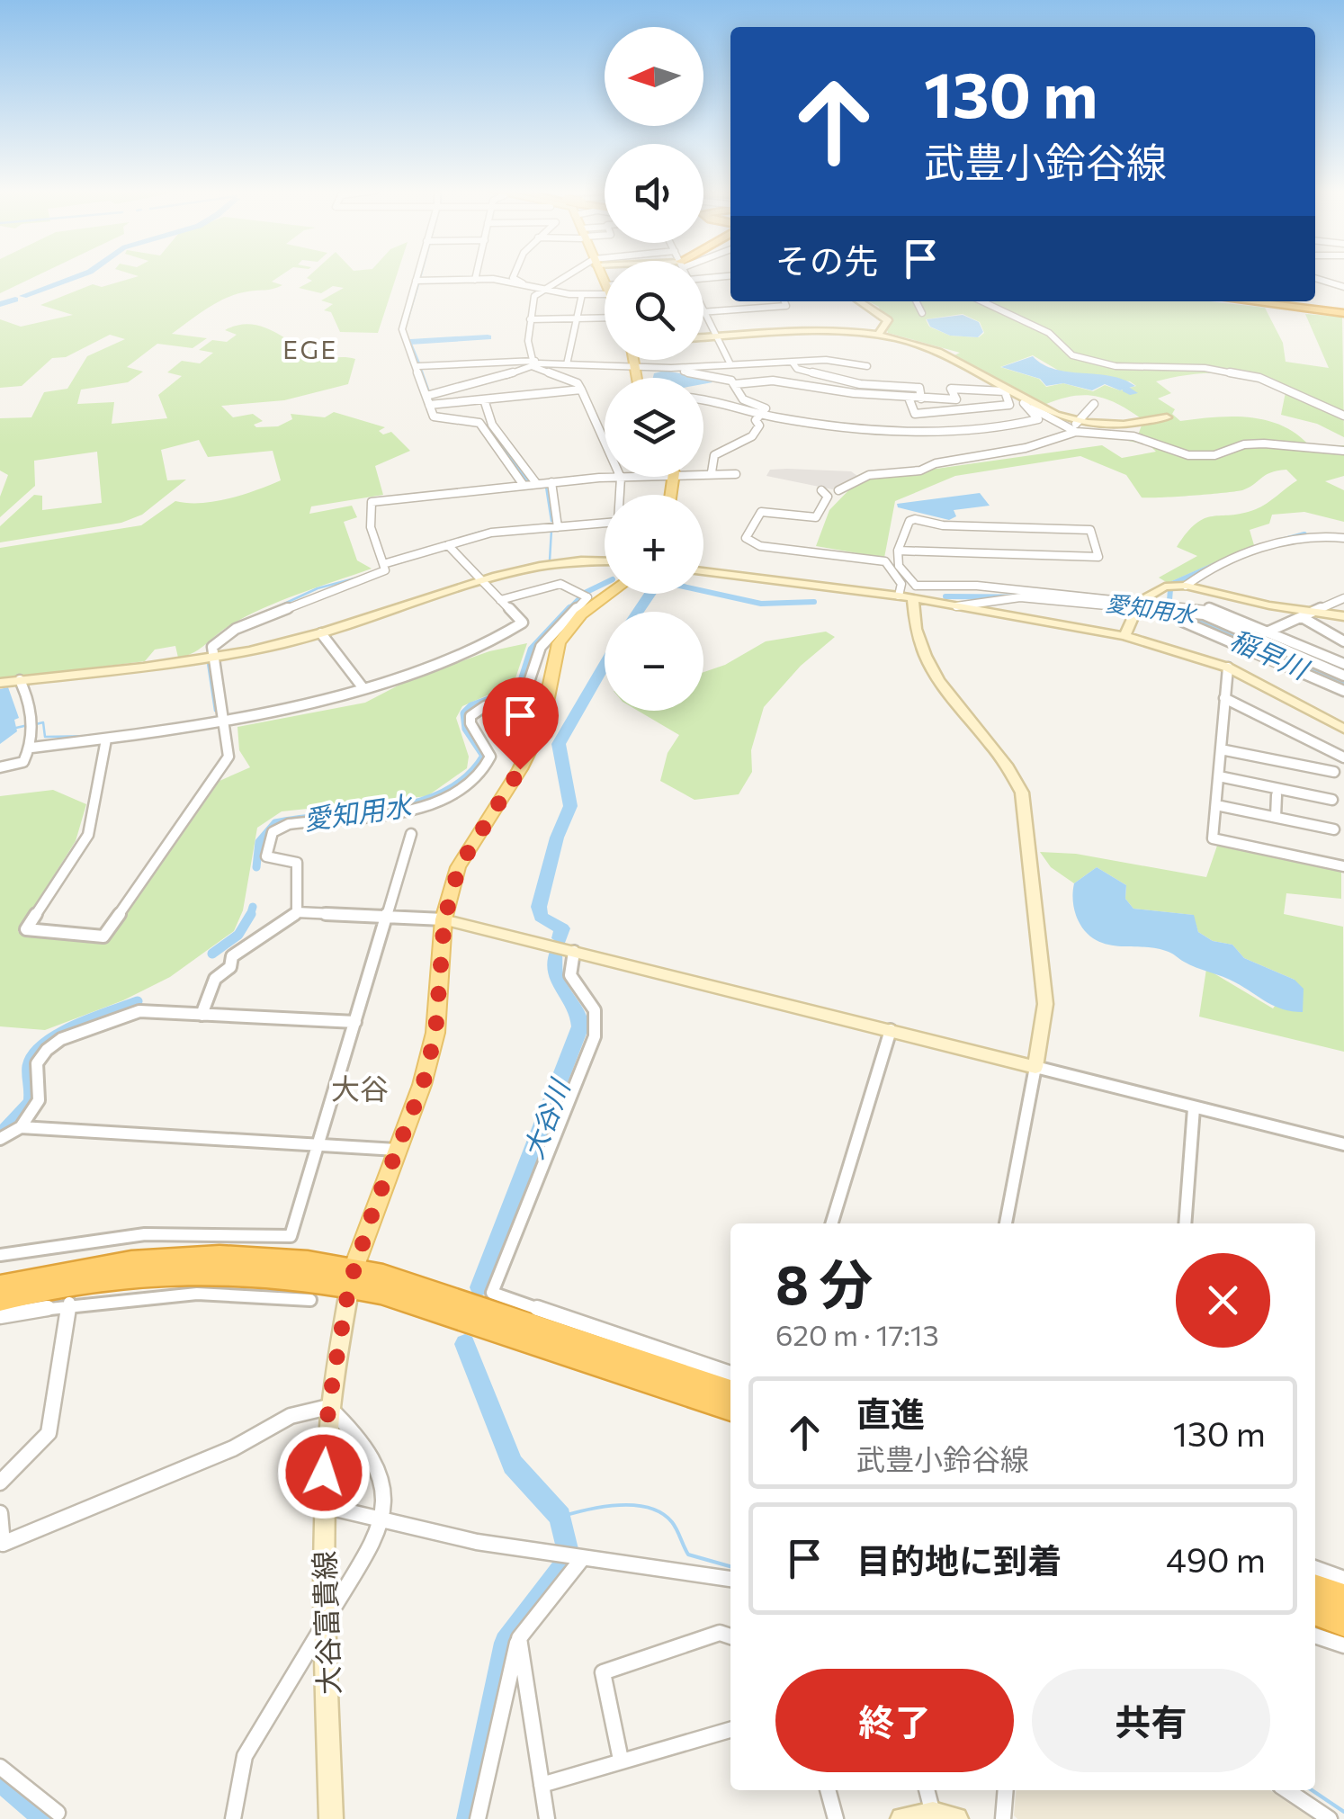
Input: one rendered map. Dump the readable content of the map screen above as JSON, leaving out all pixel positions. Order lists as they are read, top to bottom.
{
  "streets": {
    "street": ["大谷富貴線"]
  },
  "districts": ["EGE", "大谷"],
  "water": ["愛知用水", "稲早川", "大谷川"],
  "north": "left",
  "page": {
    "map_buttons": ["+", "−"],
    "turn": ["130 m", "武豊小鈴谷線"],
    "then": "その先",
    "heading": ["8 分", "620 m · 17:13"],
    "list": [
      {
        "name": "直進",
        "note": "武豊小鈴谷線",
        "value": "130 m"
      },
      {
        "name": "目的地に到着",
        "value": "490 m"
      }
    ],
    "buttons": ["終了", "共有"]
  }
}
